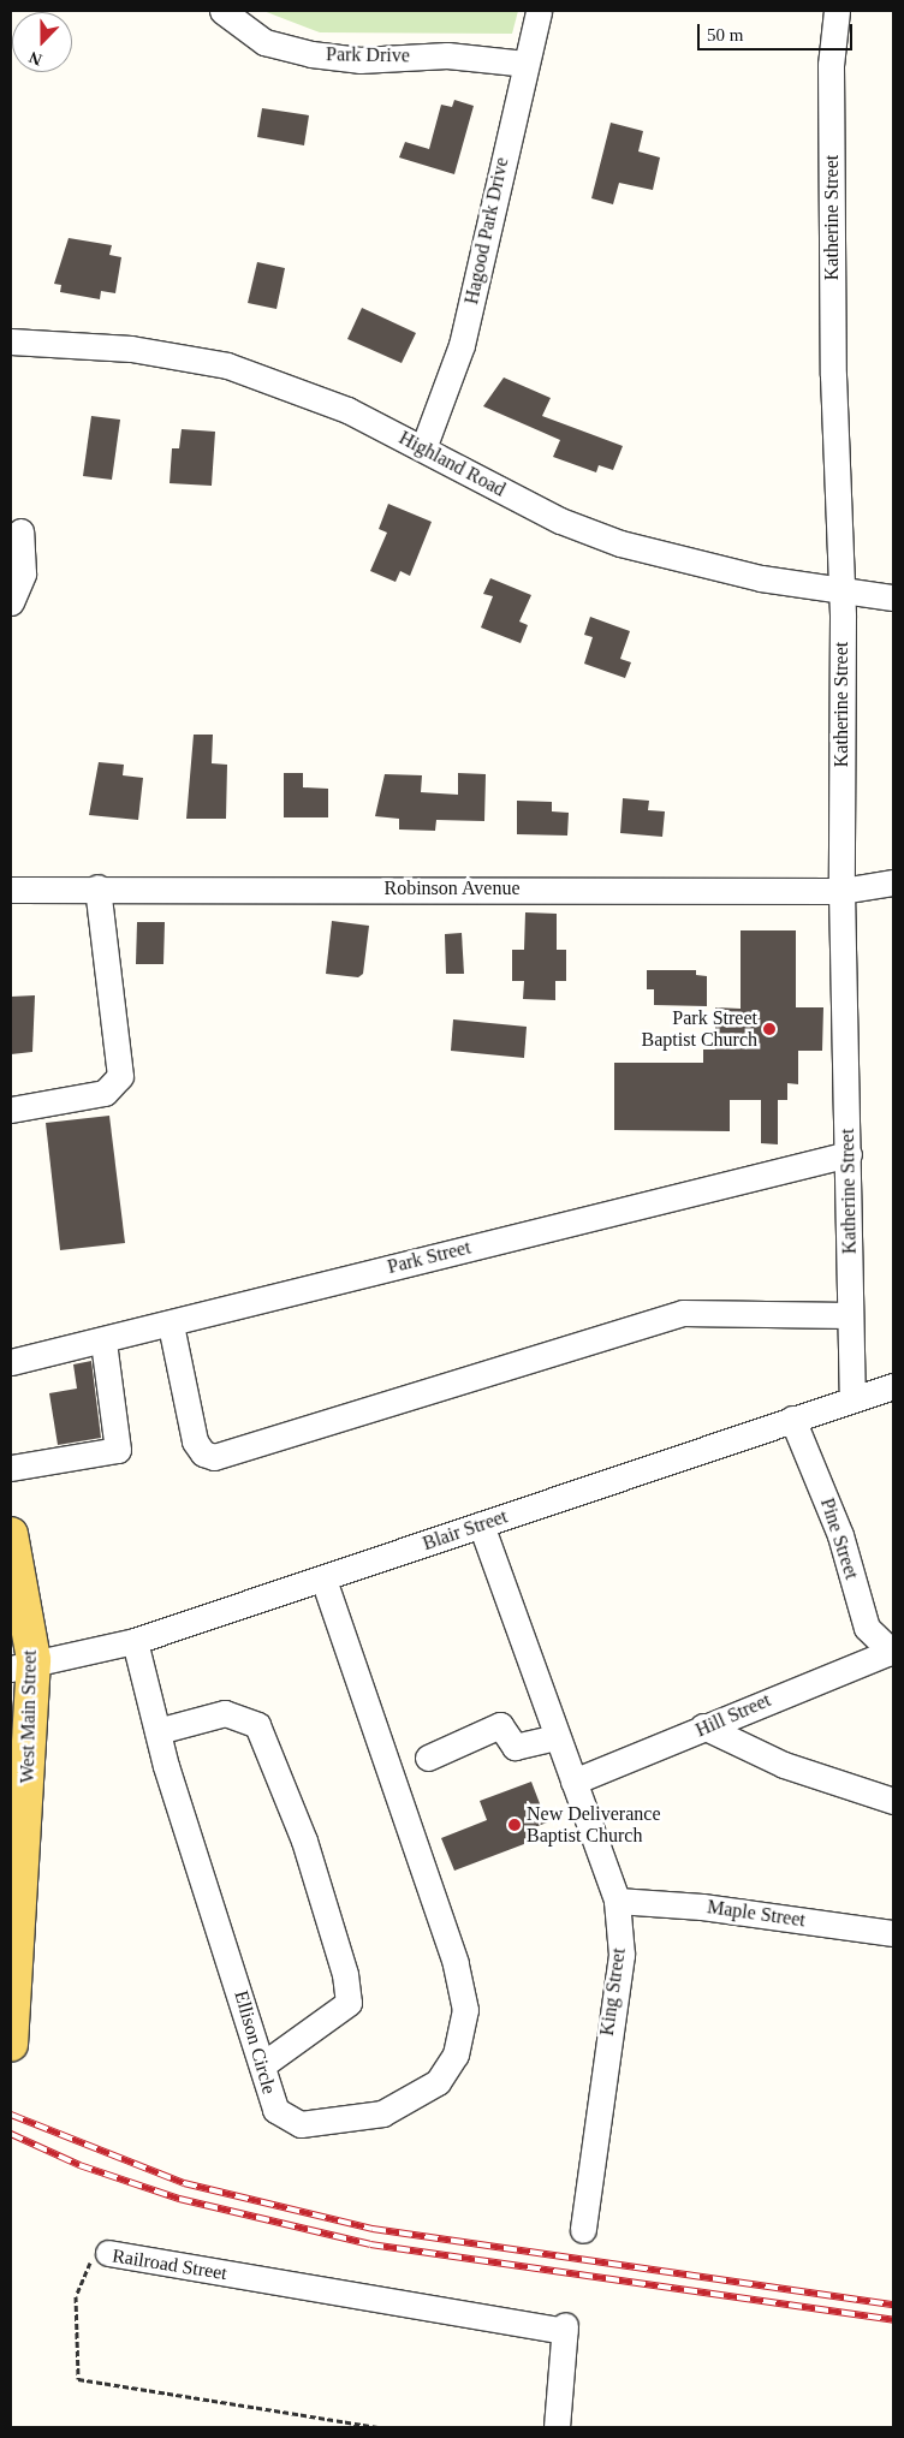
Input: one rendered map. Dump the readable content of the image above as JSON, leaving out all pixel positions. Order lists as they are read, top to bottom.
{
  "streets": {
    "main road": ["West Main Street"],
    "street": [
      "Park Drive",
      "Katherine Street",
      "Hagood Park Drive",
      "Highland Road",
      "Robinson Avenue",
      "Park Street",
      "Blair Street",
      "Pine Street",
      "Hill Street",
      "Maple Street",
      "King Street",
      "Ellison Circle",
      "Railroad Street"
    ]
  },
  "crossings": [
    ["Park Drive", "Hagood Park Drive"],
    ["Katherine Street", "Highland Road"],
    ["Katherine Street", "Robinson Avenue"],
    ["Katherine Street", "Park Street"],
    ["Katherine Street", "Blair Street"],
    ["Hagood Park Drive", "Highland Road"],
    ["Blair Street", "Pine Street"],
    ["Blair Street", "West Main Street"],
    ["Blair Street", "King Street"],
    ["Blair Street", "Ellison Circle"],
    ["Pine Street", "Hill Street"],
    ["Hill Street", "King Street"],
    ["Maple Street", "King Street"]
  ],
  "places": ["Park Street Baptist Church", "New Deliverance Baptist Church"],
  "scale_bar": "50 m",
  "north": "bottom"
}
